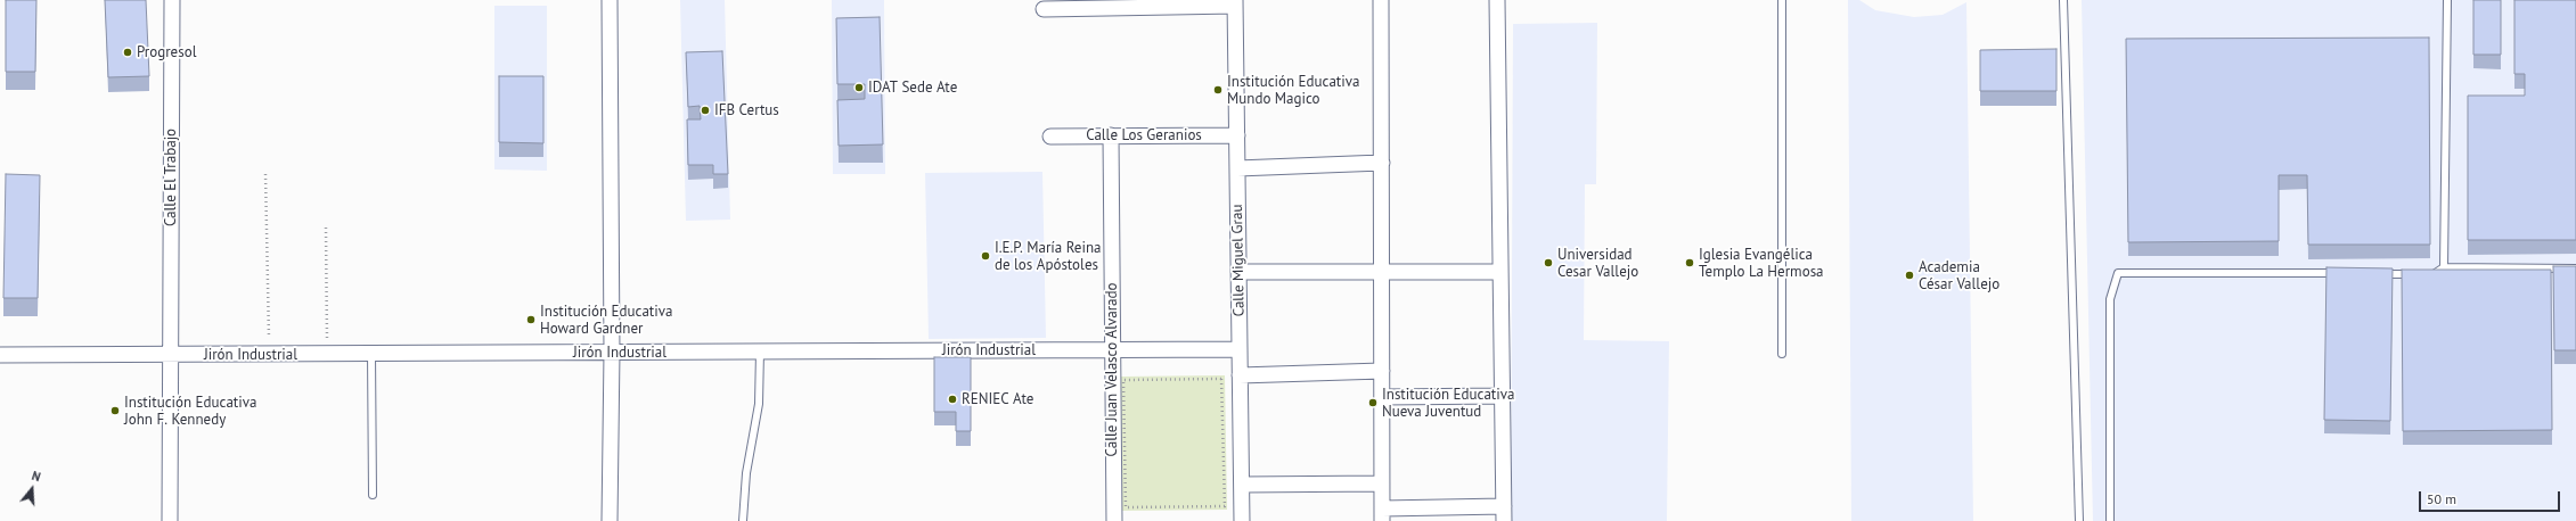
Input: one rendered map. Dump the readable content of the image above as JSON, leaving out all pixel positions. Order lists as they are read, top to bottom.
{
  "streets": {
    "street": [
      "Calle Los Geranios",
      "Calle El Trabajo",
      "Calle Miguel Grau",
      "Jirón Industrial",
      "Calle Juan Velasco Alvarado"
    ]
  },
  "crossings": [
    ["Calle Los Geranios", "Calle Miguel Grau"],
    ["Calle Los Geranios", "Calle Juan Velasco Alvarado"],
    ["Calle El Trabajo", "Jirón Industrial"],
    ["Calle Miguel Grau", "Jirón Industrial"],
    ["Jirón Industrial", "Calle Juan Velasco Alvarado"]
  ],
  "places": [
    "Progresol",
    "IDAT Sede Ate",
    "Institución Educativa Mundo Magico",
    "IFB Certus",
    "I.E.P. María Reina de los Apóstoles",
    "Universidad Cesar Vallejo",
    "Iglesia Evangélica Templo La Hermosa",
    "Academia César Vallejo",
    "Institución Educativa Howard Gardner",
    "RENIEC Ate",
    "Institución Educativa Nueva Juventud",
    "Institución Educativa John F. Kennedy"
  ],
  "scale_bar": "50 m",
  "north": "top"
}
